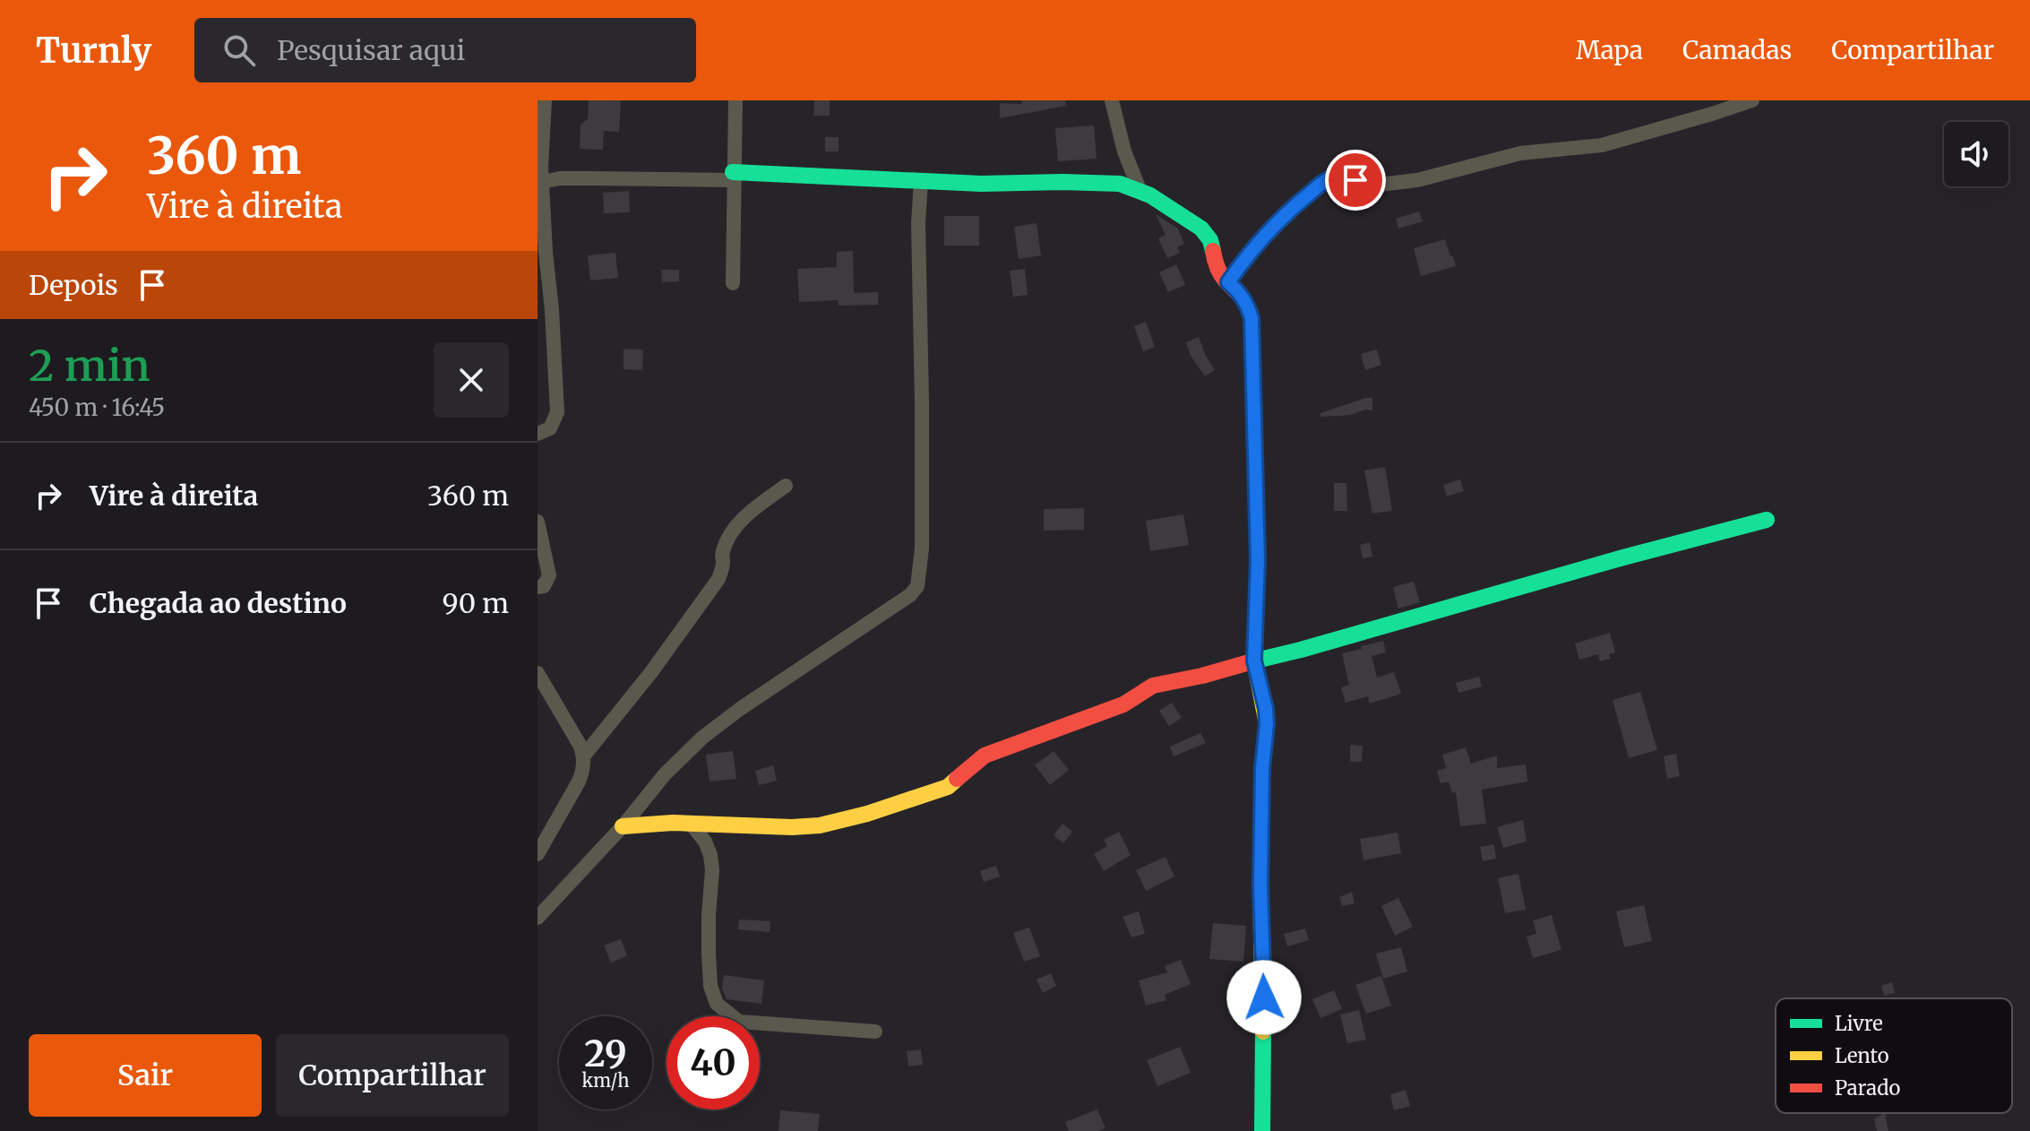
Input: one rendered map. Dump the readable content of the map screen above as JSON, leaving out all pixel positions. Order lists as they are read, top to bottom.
{
  "legend": ["Livre", "Lento", "Parado"],
  "page": {
    "header": "Turnly",
    "search": "Pesquisar aqui",
    "nav": ["Mapa", "Camadas", "Compartilhar"],
    "turn": ["360 m", "Vire à direita"],
    "then": "Depois",
    "heading": ["2 min", "450 m · 16:45"],
    "list": [
      {
        "name": "Vire à direita",
        "value": "360 m"
      },
      {
        "name": "Chegada ao destino",
        "value": "90 m"
      }
    ],
    "speed": "29 km/h",
    "limit": "40",
    "buttons": ["Sair", "Compartilhar"]
  }
}
